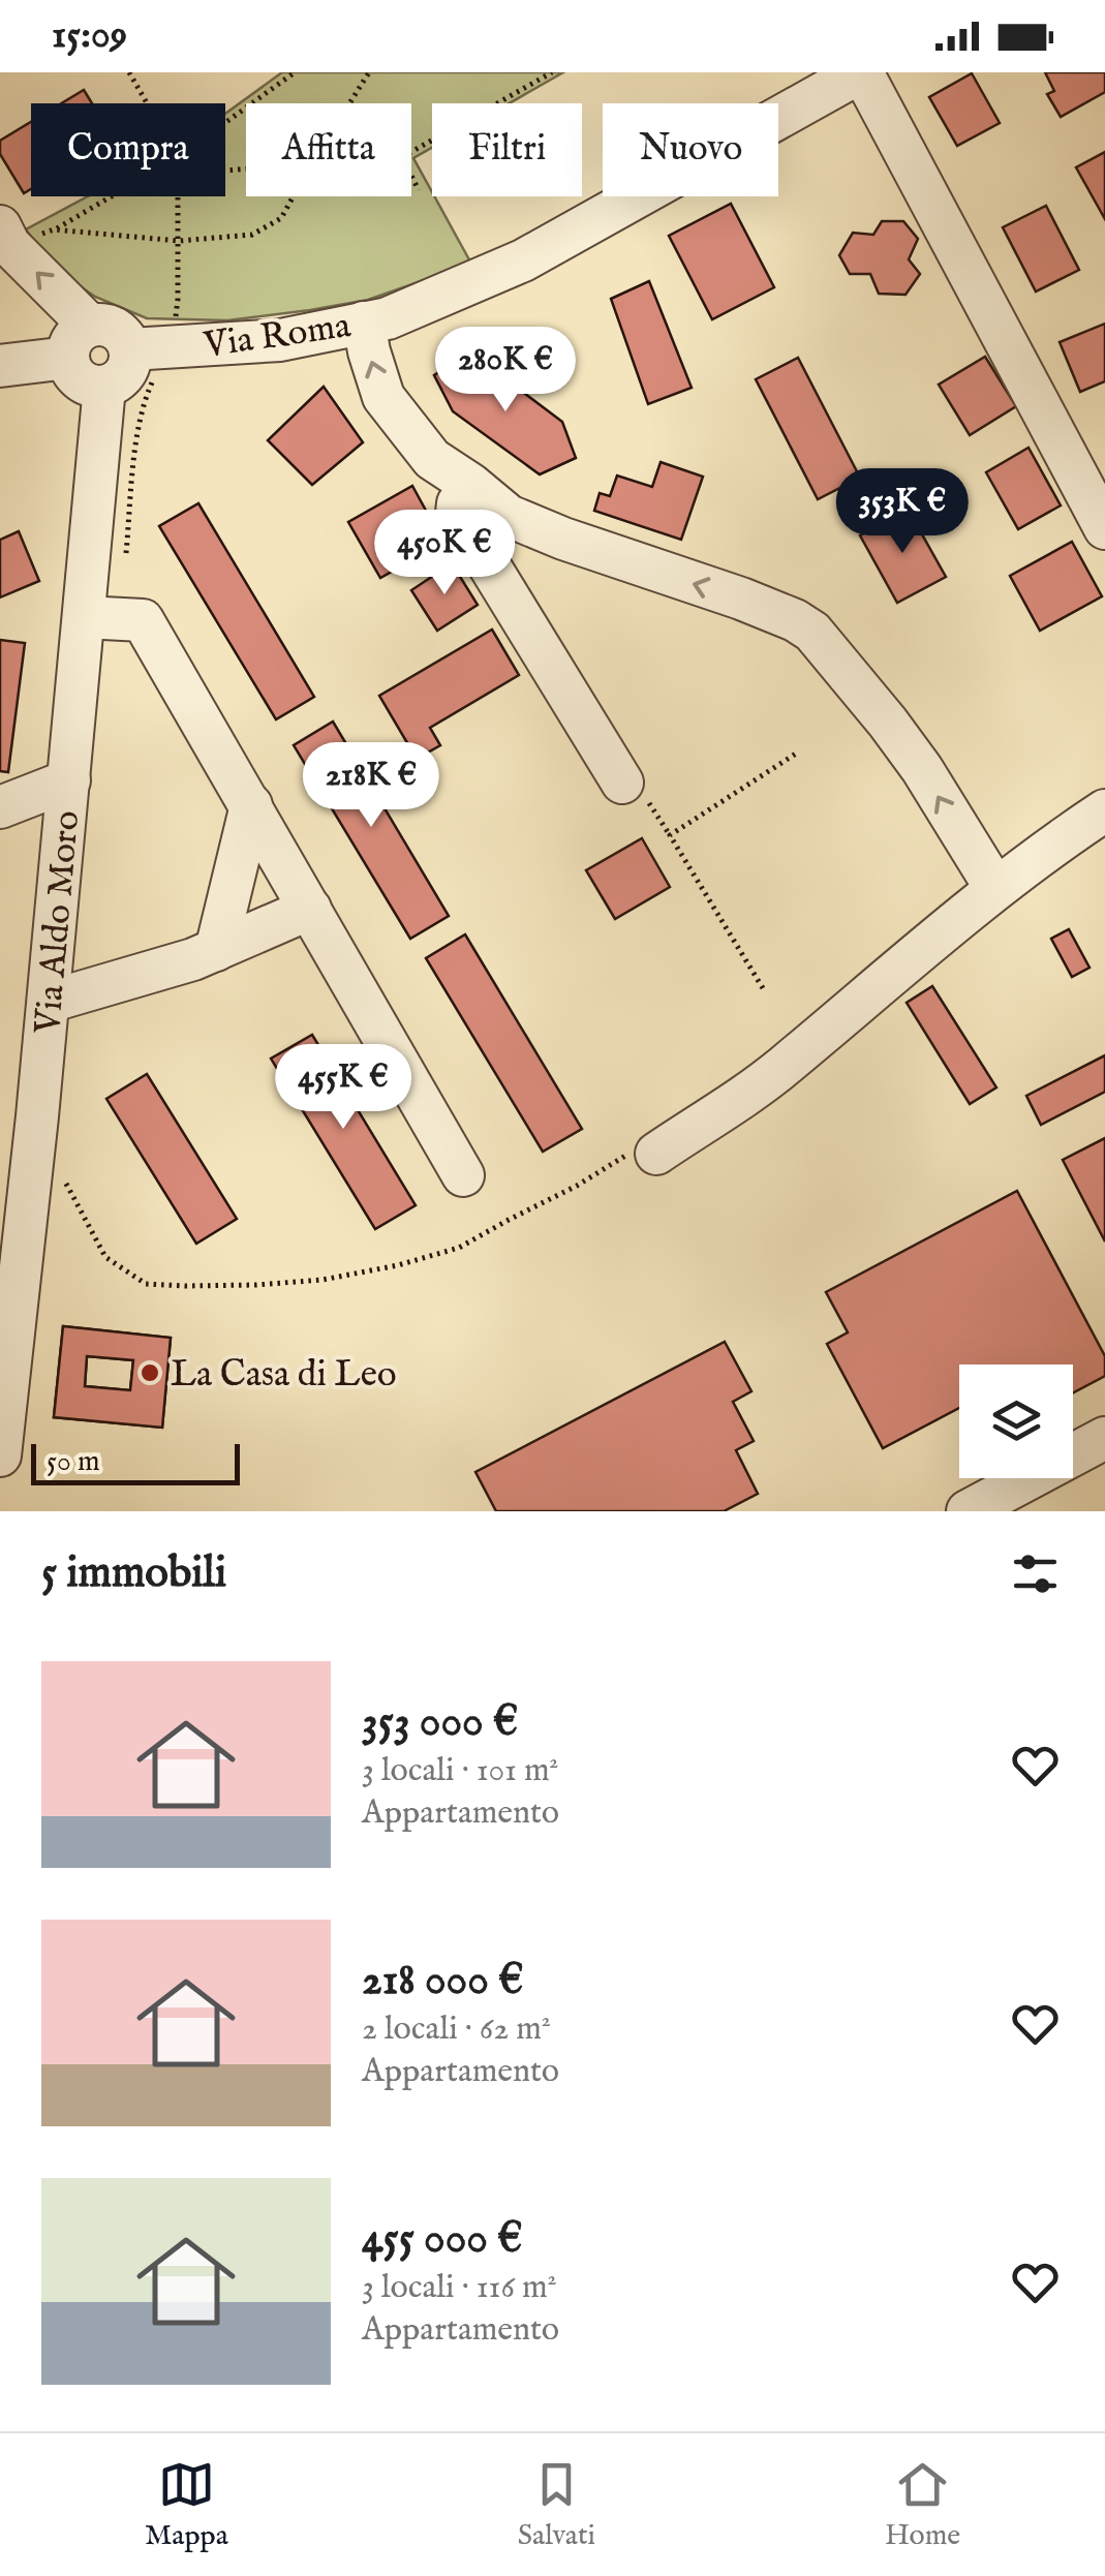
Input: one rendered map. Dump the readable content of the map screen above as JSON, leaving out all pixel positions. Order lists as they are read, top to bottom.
{
  "streets": {
    "street": ["Via Roma", "Via Aldo Moro"]
  },
  "crossings": [
    ["Via Roma", "Via Aldo Moro"]
  ],
  "places": ["La Casa di Leo"],
  "scale_bar": "50 m",
  "page": {
    "status": "15:09",
    "chip": [
      "Compra",
      "Affitta",
      "Filtri",
      "Nuovo"
    ],
    "price": [
      "280K €",
      "353K €",
      "450K €",
      "218K €",
      "455K €"
    ],
    "scale": "50 m",
    "heading": "5 immobili",
    "list": [
      {
        "name": "353 000 €",
        "note": "3 locali · 101 m² · Appartamento"
      },
      {
        "name": "218 000 €",
        "note": "2 locali · 62 m² · Appartamento"
      },
      {
        "name": "455 000 €",
        "note": "3 locali · 116 m² · Appartamento"
      }
    ],
    "tabs": ["Mappa", "Salvati", "Home"]
  }
}
